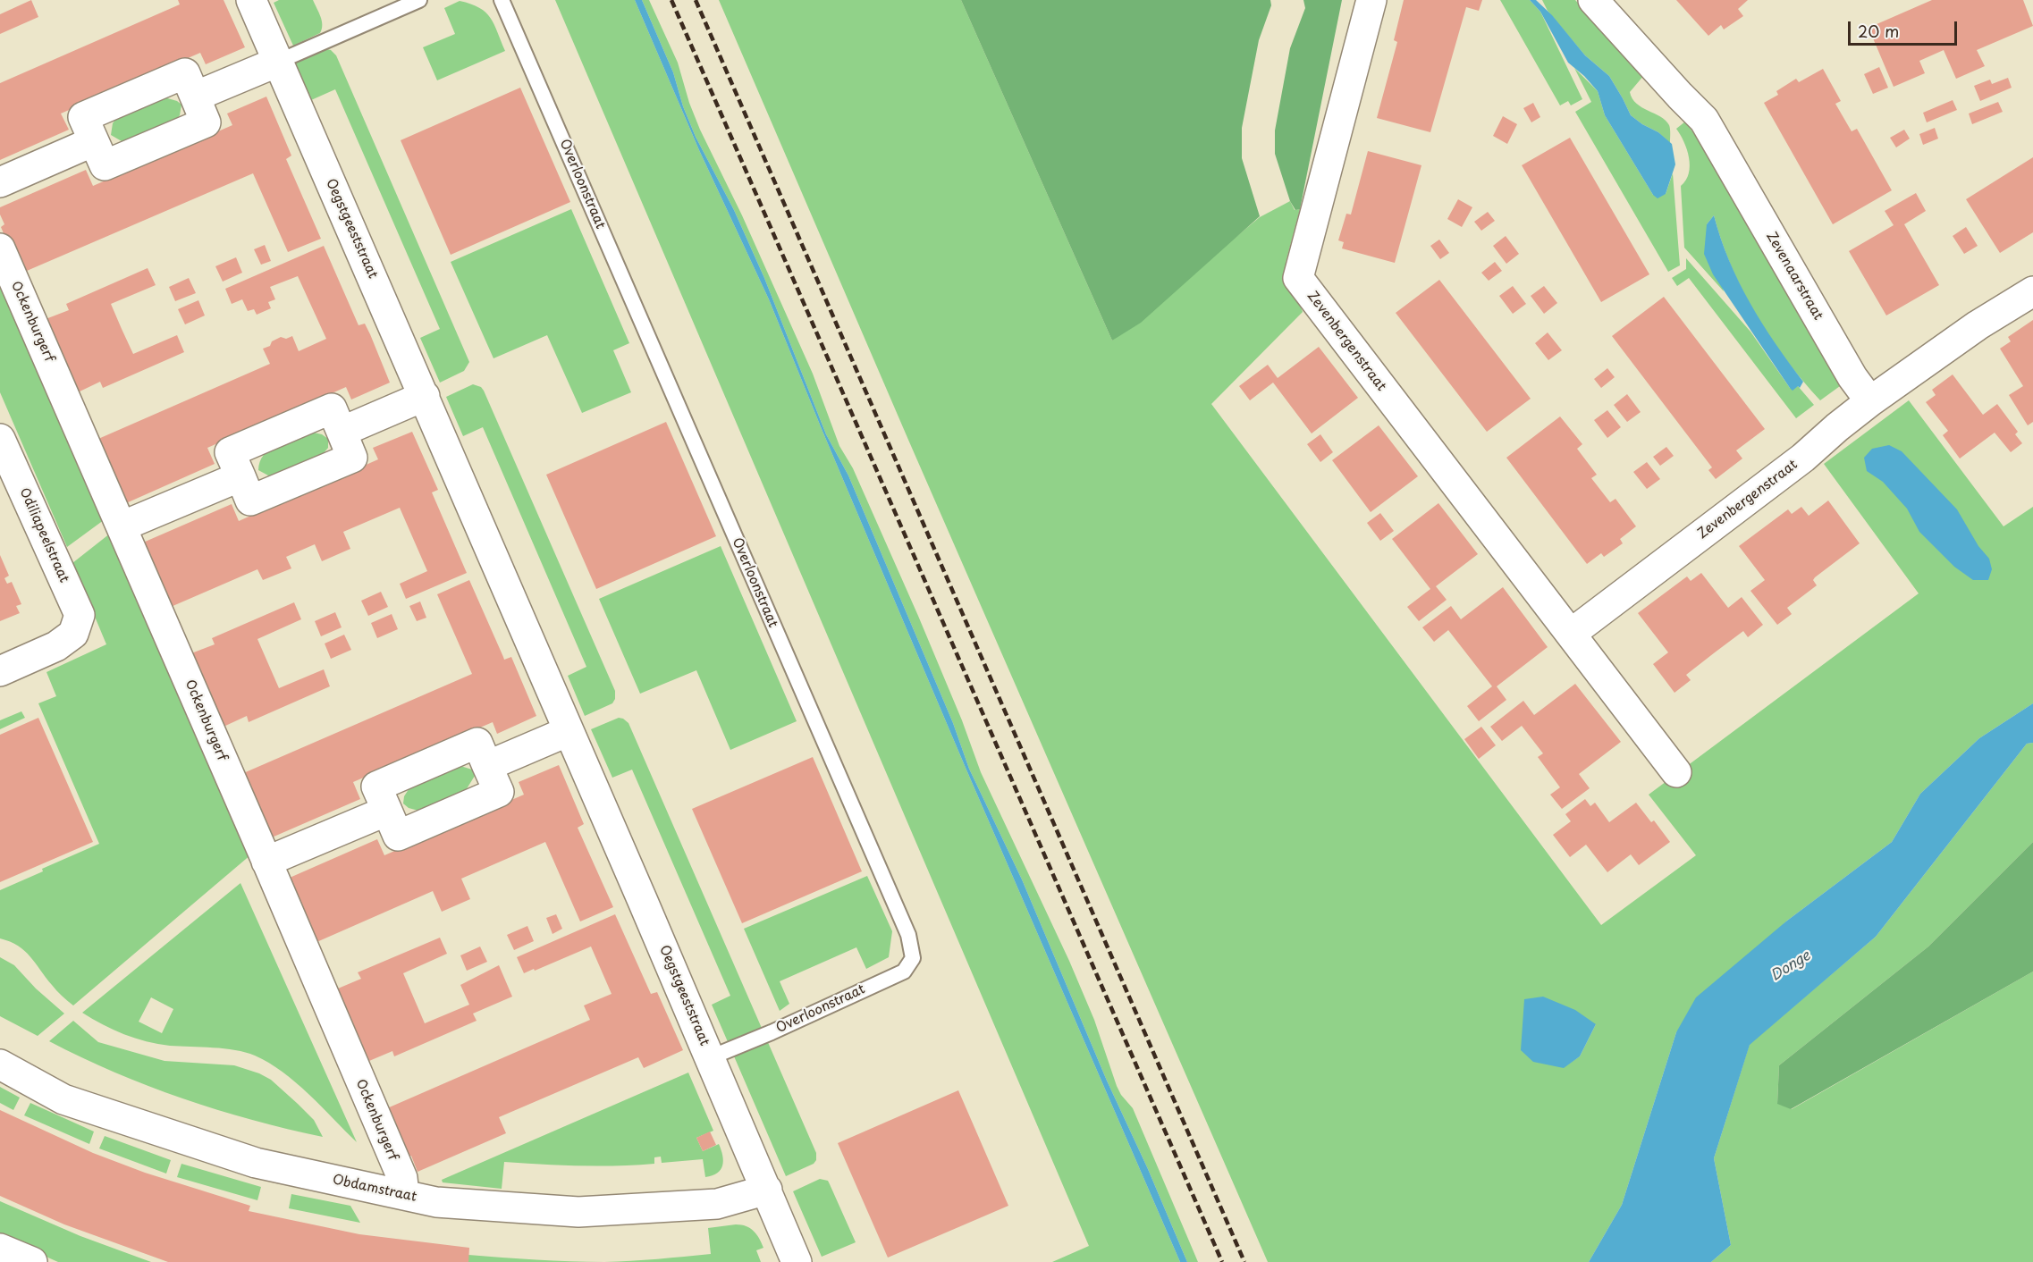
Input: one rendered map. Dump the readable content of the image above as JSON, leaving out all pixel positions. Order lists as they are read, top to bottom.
{
  "streets": {
    "street": [
      "Oegstgeeststraat",
      "Zevenaarstraat",
      "Ockenburgerf",
      "Zevenbergenstraat",
      "Odiliapeelstraat",
      "Obdamstraat"
    ],
    "lane": ["Overloonstraat"]
  },
  "crossings": [
    ["Overloonstraat", "Oegstgeeststraat"],
    ["Oegstgeeststraat", "Obdamstraat"],
    ["Zevenaarstraat", "Zevenbergenstraat"],
    ["Ockenburgerf", "Obdamstraat"]
  ],
  "water": ["Donge"],
  "scale_bar": "20 m"
}
